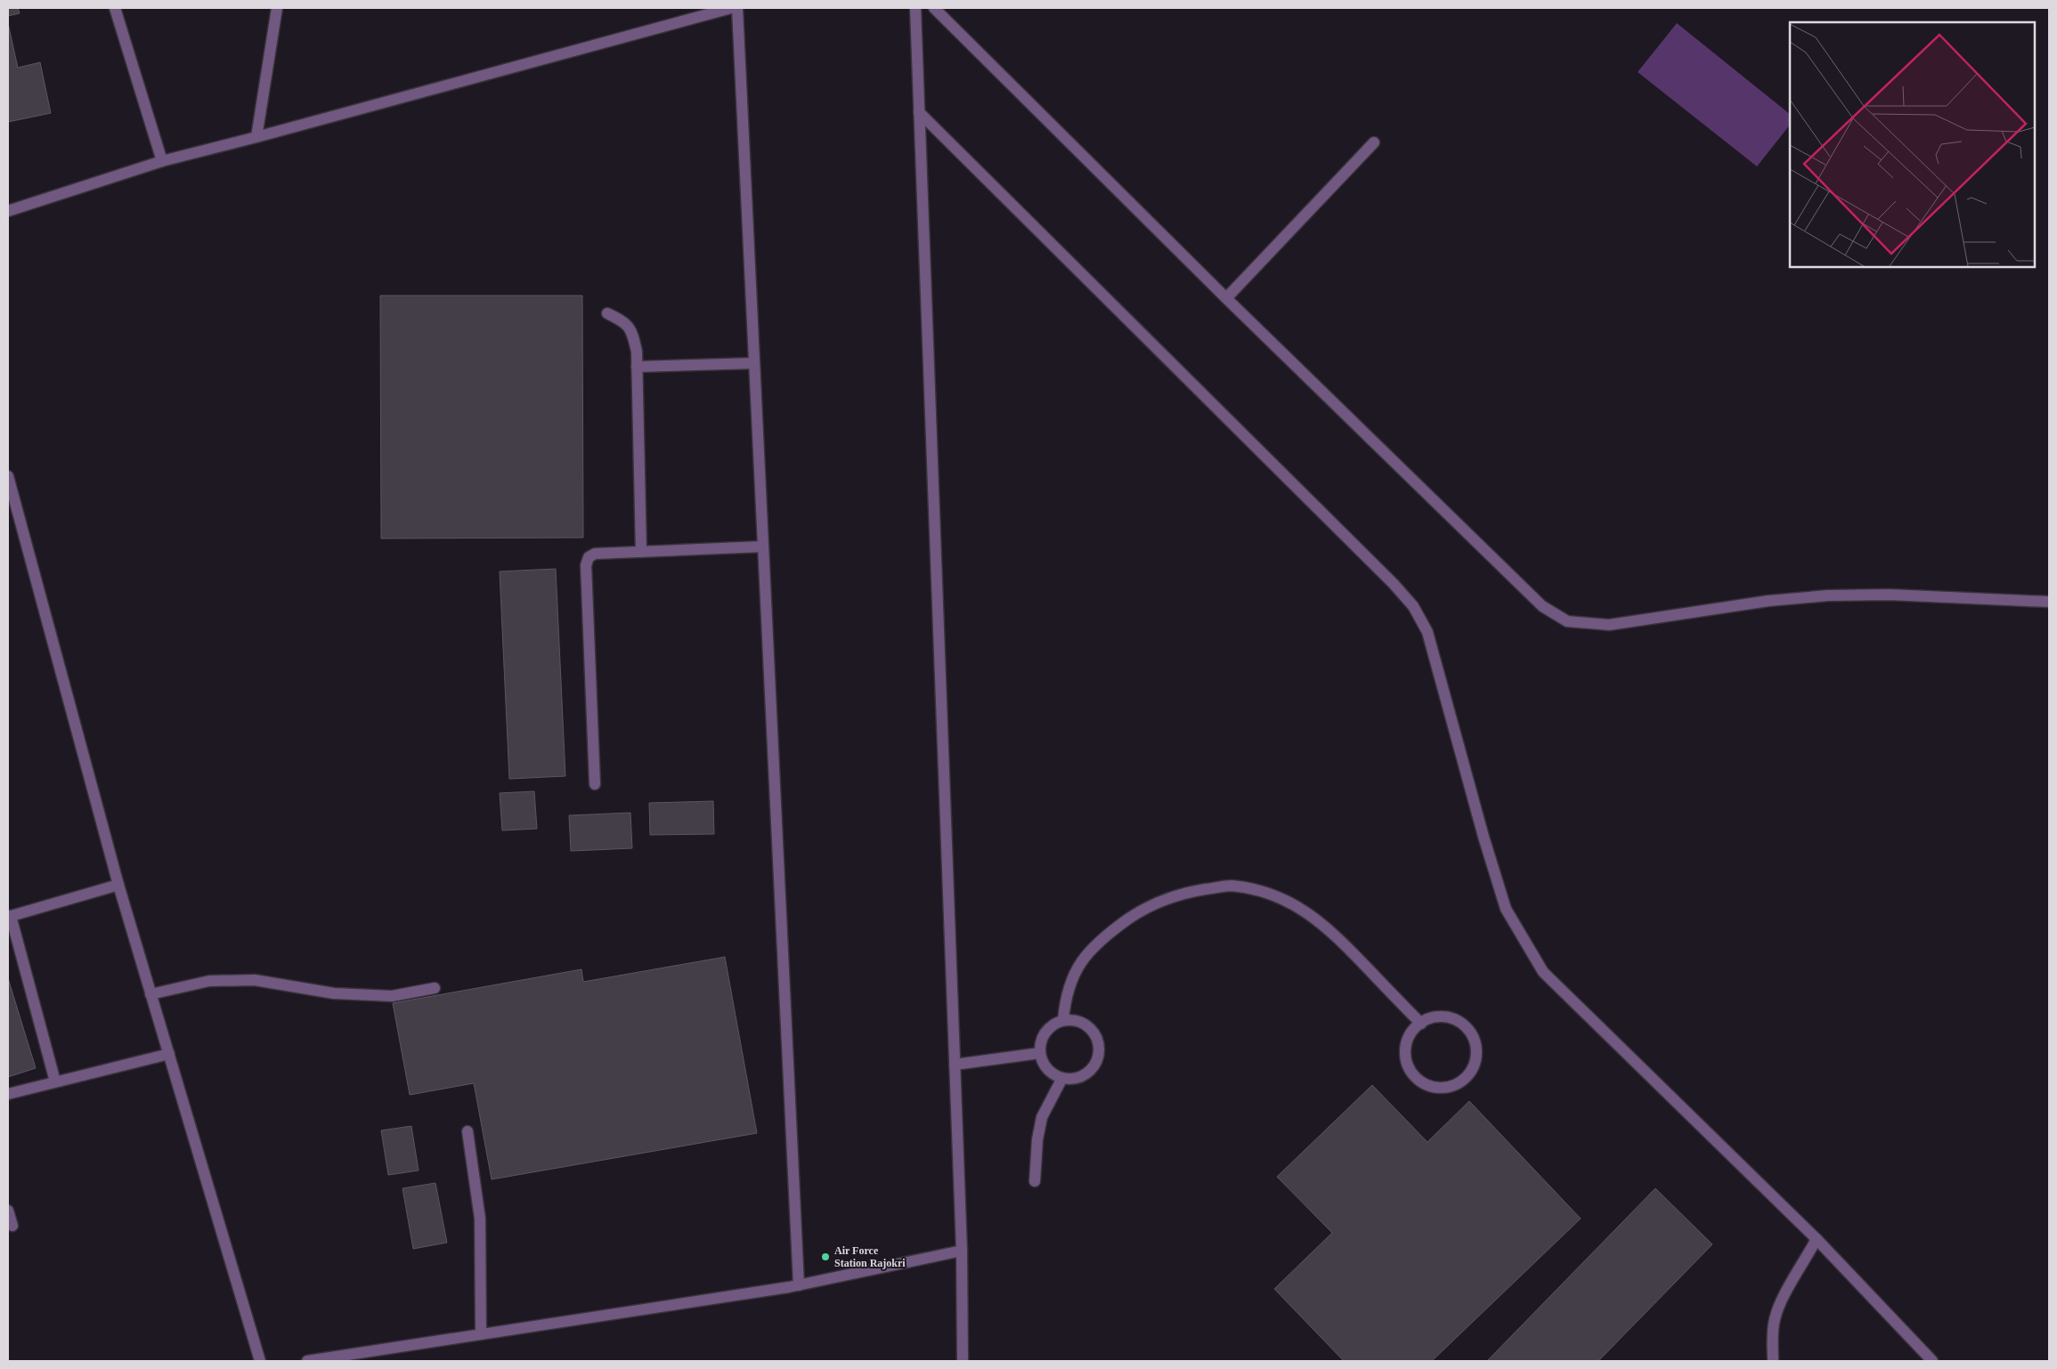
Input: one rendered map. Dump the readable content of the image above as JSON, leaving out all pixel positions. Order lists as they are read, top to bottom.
{
  "places": ["Air Force Station Rajokri"]
}
